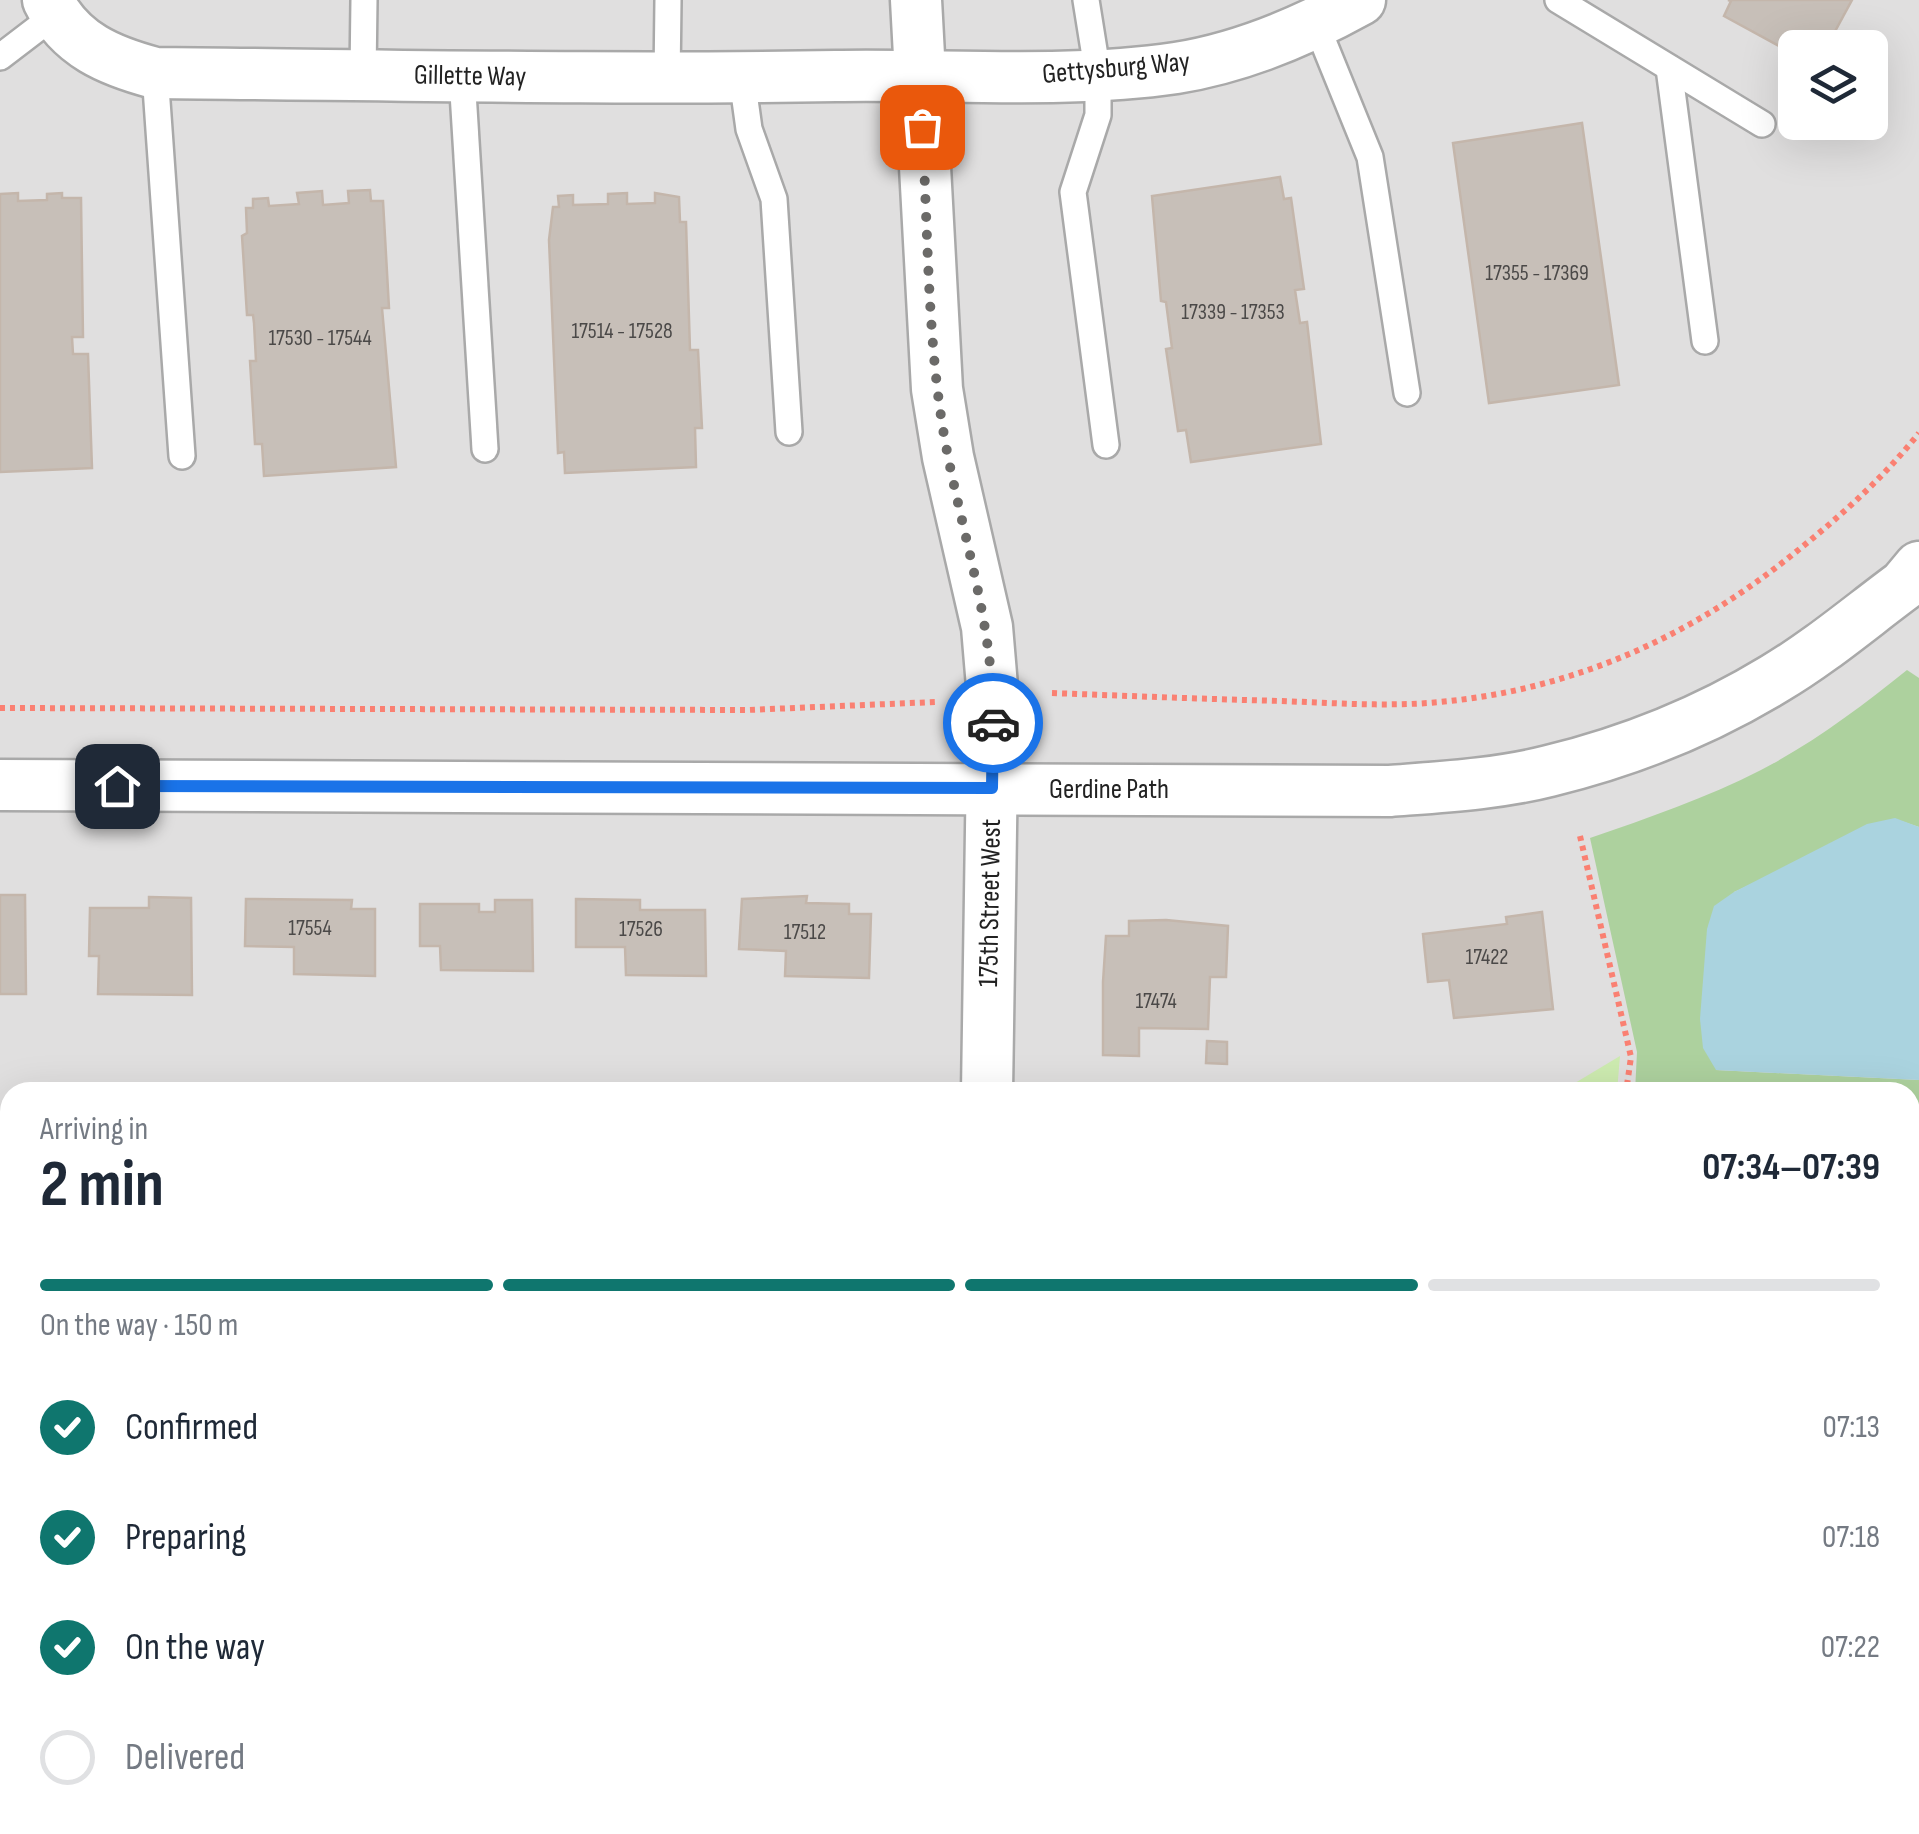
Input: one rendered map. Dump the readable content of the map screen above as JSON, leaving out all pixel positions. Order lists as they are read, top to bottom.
{
  "streets": {
    "street": [
      "Gettysburg Way",
      "Gillette Way",
      "Gerdine Path",
      "175th Street West"
    ]
  },
  "crossings": [
    ["Gettysburg Way", "Gillette Way"],
    ["Gettysburg Way", "175th Street West"],
    ["Gillette Way", "175th Street West"],
    ["Gerdine Path", "175th Street West"]
  ],
  "house_numbers": [
    "17355 - 17369",
    "17339 - 17353",
    "17514 - 17528",
    "17530 - 17544",
    "17554",
    "17526",
    "17512",
    "17422",
    "17474"
  ],
  "page": {
    "heading": ["2 min", "Arriving in", "07:34–07:39"],
    "bar": "On the way · 150 m",
    "list": [
      ["Confirmed", "07:13"],
      ["Preparing", "07:18"],
      ["On the way", "07:22"],
      "Delivered"
    ]
  }
}
